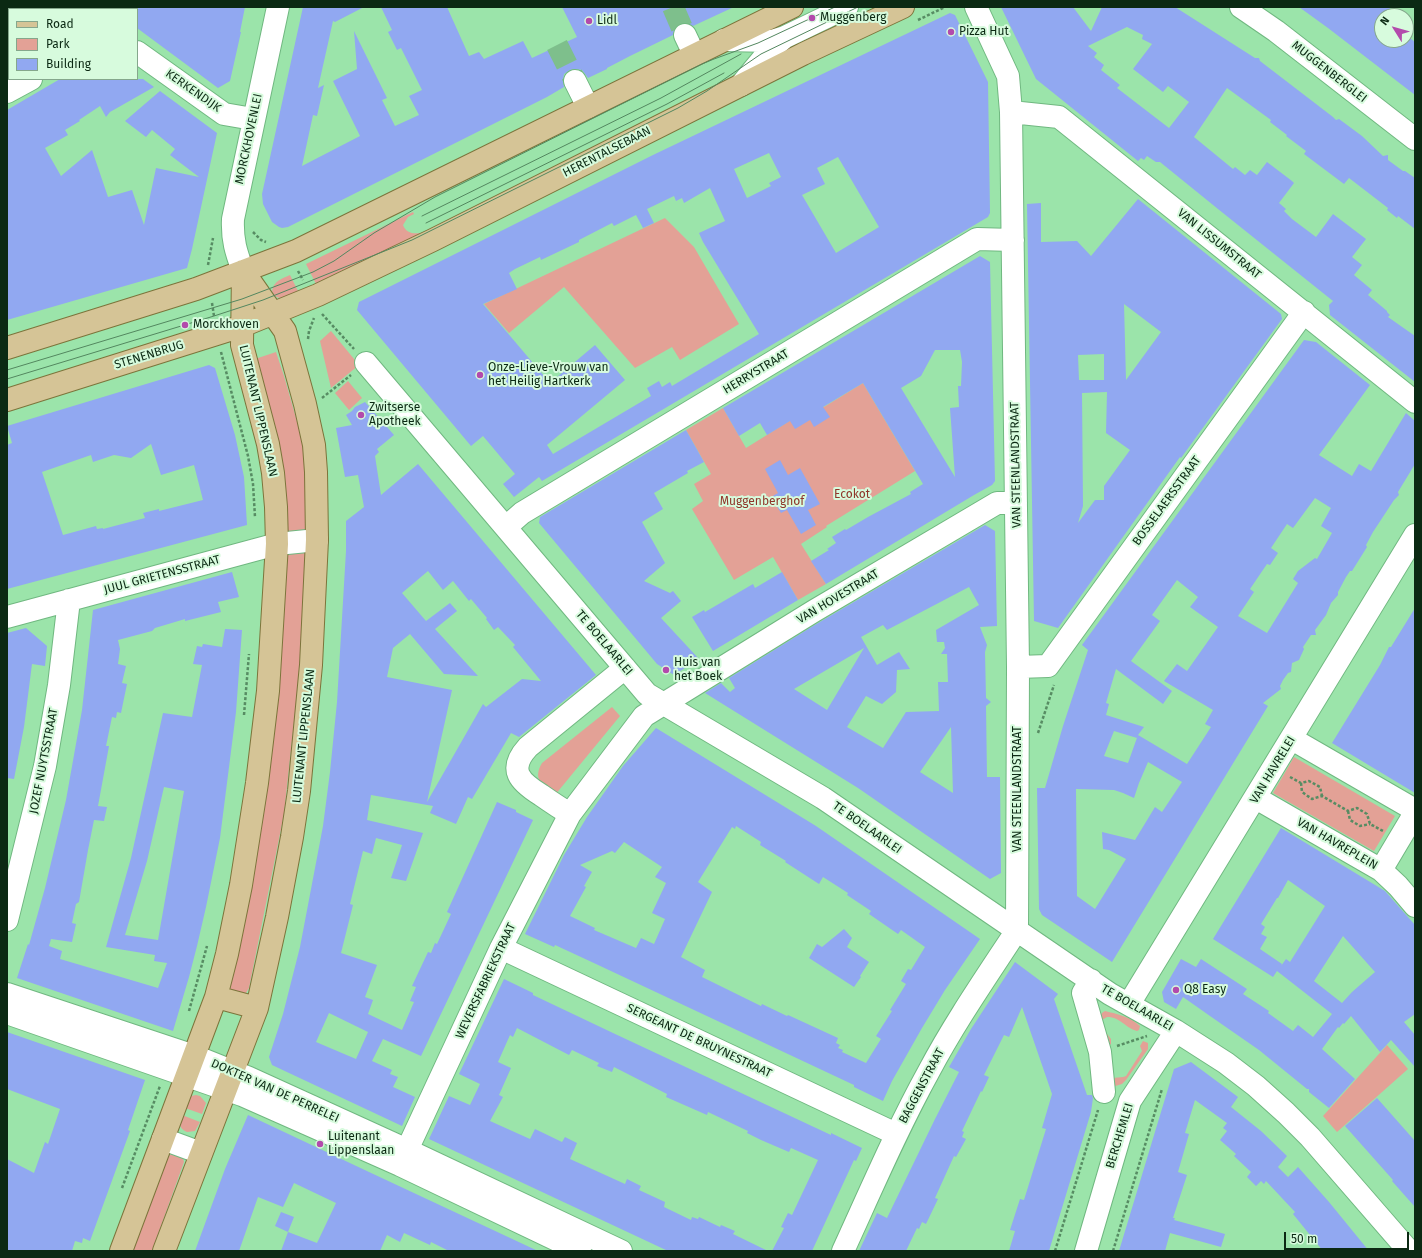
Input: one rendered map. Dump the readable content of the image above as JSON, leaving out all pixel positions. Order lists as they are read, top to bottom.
{
  "streets": {
    "main road": ["HERENTALSEBAAN", "STENENBRUG", "LUITENANT LIPPENSLAAN"],
    "street": [
      "MUGGENBERGLEI",
      "KERKENDIJK",
      "MORCKHOVENLEI",
      "VAN LISSUMSTRAAT",
      "HERRYSTRAAT",
      "VAN STEENLANDSTRAAT",
      "BOSSELAERSSTRAAT",
      "JUUL GRIETENSSTRAAT",
      "VAN HOVESTRAAT",
      "TE BOELAARLEI",
      "JOZEF NUYTSSTRAAT",
      "VAN HAVRELEI",
      "VAN HAVREPLEIN",
      "WEVERSFABRIEKSTRAAT",
      "SERGEANT DE BRUYNESTRAAT",
      "BAGGENSTRAAT",
      "DOKTER VAN DE PERRELEI",
      "BERCHEMLEI"
    ]
  },
  "crossings": [
    ["KERKENDIJK", "MORCKHOVENLEI"],
    ["MORCKHOVENLEI", "LUITENANT LIPPENSLAAN"],
    ["HERENTALSEBAAN", "STENENBRUG"],
    ["VAN LISSUMSTRAAT", "VAN STEENLANDSTRAAT"],
    ["VAN LISSUMSTRAAT", "BOSSELAERSSTRAAT"],
    ["STENENBRUG", "LUITENANT LIPPENSLAAN"],
    ["HERRYSTRAAT", "VAN STEENLANDSTRAAT"],
    ["HERRYSTRAAT", "TE BOELAARLEI"],
    ["LUITENANT LIPPENSLAAN", "JUUL GRIETENSSTRAAT"],
    ["LUITENANT LIPPENSLAAN", "DOKTER VAN DE PERRELEI"],
    ["VAN STEENLANDSTRAAT", "BOSSELAERSSTRAAT"],
    ["VAN STEENLANDSTRAAT", "VAN HOVESTRAAT"],
    ["VAN STEENLANDSTRAAT", "TE BOELAARLEI"],
    ["VAN STEENLANDSTRAAT", "BAGGENSTRAAT"],
    ["JUUL GRIETENSSTRAAT", "JOZEF NUYTSSTRAAT"],
    ["VAN HOVESTRAAT", "TE BOELAARLEI"],
    ["VAN HOVESTRAAT", "WEVERSFABRIEKSTRAAT"],
    ["TE BOELAARLEI", "VAN HAVRELEI"],
    ["TE BOELAARLEI", "BAGGENSTRAAT"],
    ["TE BOELAARLEI", "BERCHEMLEI"],
    ["VAN HAVRELEI", "VAN HAVREPLEIN"],
    ["WEVERSFABRIEKSTRAAT", "SERGEANT DE BRUYNESTRAAT"],
    ["WEVERSFABRIEKSTRAAT", "DOKTER VAN DE PERRELEI"],
    ["SERGEANT DE BRUYNESTRAAT", "BAGGENSTRAAT"]
  ],
  "parks": ["Ecokot", "Muggenberghof"],
  "places": [
    "Muggenberg",
    "Lidl",
    "Pizza Hut",
    "Morckhoven",
    "Onze-Lieve-Vrouw van het Heilig Hartkerk",
    "Zwitserse Apotheek",
    "Huis van het Boek",
    "Q8 Easy",
    "Luitenant Lippenslaan"
  ],
  "legend": ["Road", "Park", "Building"],
  "scale_bar": "50 m",
  "north": "top left"
}
